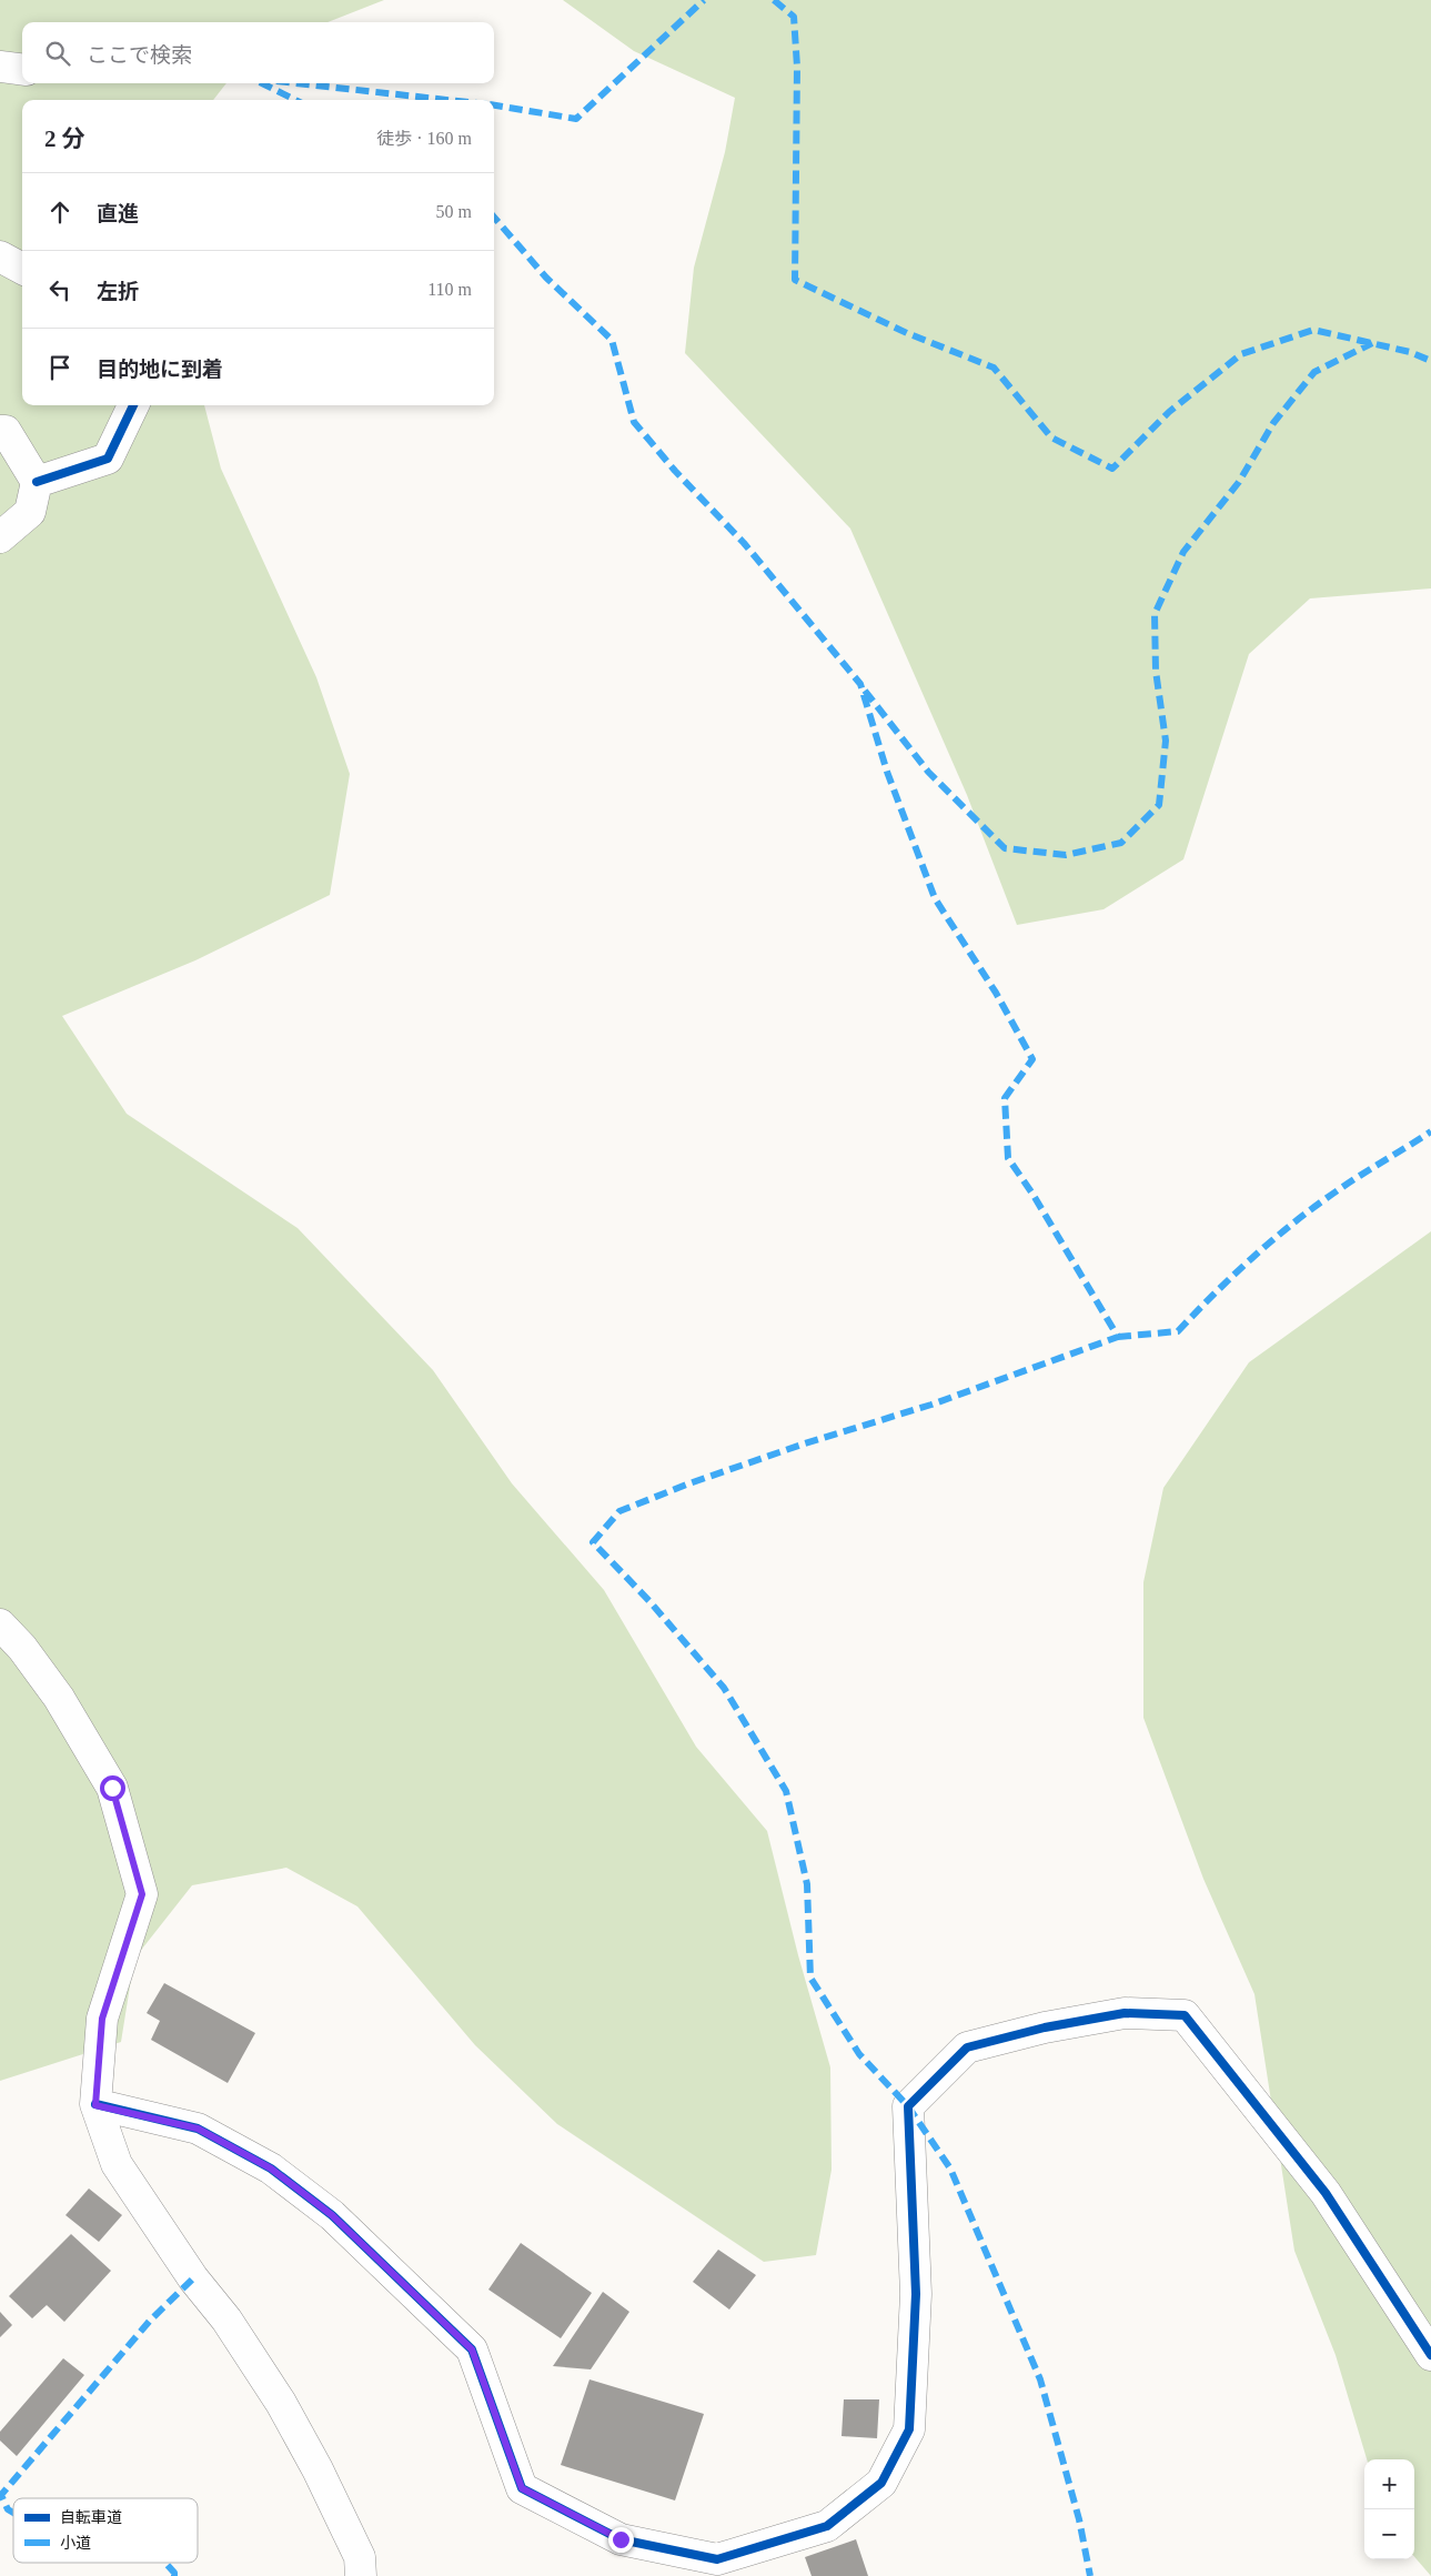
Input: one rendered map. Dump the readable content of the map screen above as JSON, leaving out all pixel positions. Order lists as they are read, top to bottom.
{
  "legend": ["自転車道", "小道"],
  "page": {
    "search": "ここで検索",
    "heading": ["2 分", "徒歩 · 160 m"],
    "list": [
      ["直進", "50 m"],
      ["左折", "110 m"],
      "目的地に到着"
    ],
    "map_buttons": ["+", "−"]
  }
}
